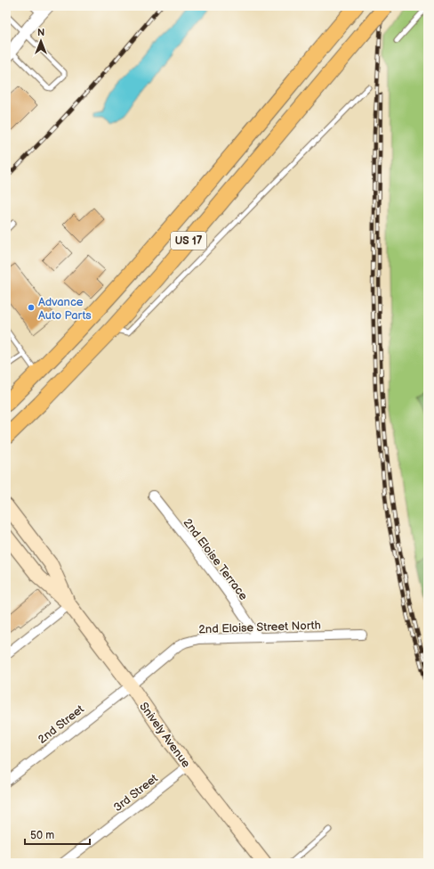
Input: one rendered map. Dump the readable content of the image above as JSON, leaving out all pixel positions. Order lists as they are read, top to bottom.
{
  "streets": {
    "highway": ["US 17"],
    "main road": ["Snively Avenue"],
    "street": [
      "2nd Eloise Terrace",
      "2nd Eloise Street North",
      "2nd Street",
      "3rd Street"
    ]
  },
  "crossings": [
    ["2nd Eloise Terrace", "2nd Eloise Street North"],
    ["2nd Eloise Street North", "2nd Street"],
    ["2nd Eloise Street North", "Snively Avenue"],
    ["2nd Street", "Snively Avenue"],
    ["Snively Avenue", "3rd Street"]
  ],
  "places": ["Advance Auto Parts"],
  "scale_bar": "50 m",
  "north": "top"
}
